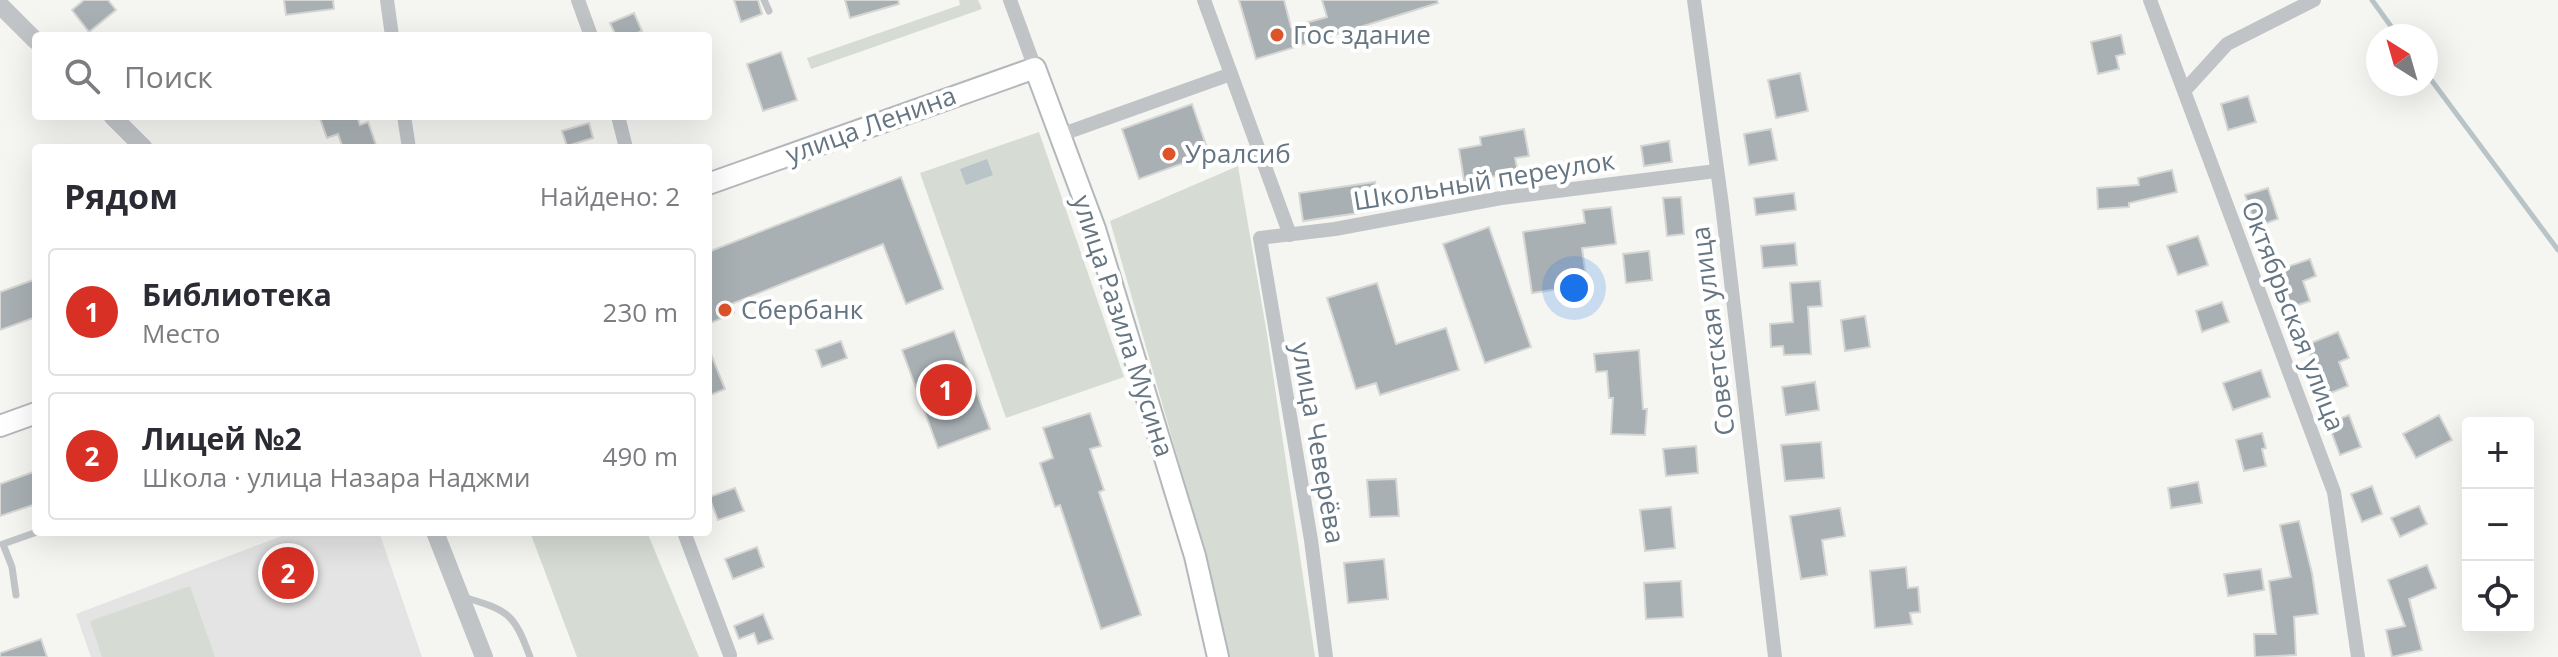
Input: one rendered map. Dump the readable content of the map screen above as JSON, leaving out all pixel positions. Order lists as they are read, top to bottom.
{
  "streets": {
    "main road": ["улица Ленина", "улица Разила Мусина"],
    "street": [
      "Школьный переулок",
      "Октябрьская улица",
      "Советская улица",
      "улица Чеверёва"
    ]
  },
  "crossings": [
    ["улица Ленина", "улица Разила Мусина"],
    ["Школьный переулок", "Советская улица"],
    ["Школьный переулок", "улица Чеверёва"]
  ],
  "places": ["Гос здание", "Уралсиб", "Сбербанк"],
  "north": "top left",
  "page": {
    "search": "Поиск",
    "heading": ["Рядом", "Найдено: 2"],
    "list": [
      {
        "mark": "1",
        "name": "Библиотека",
        "note": "Место",
        "value": "230 m"
      },
      {
        "mark": "2",
        "name": "Лицей №2",
        "note": "Школа · улица Назара Наджми",
        "value": "490 m"
      }
    ],
    "pins": ["1", "2"],
    "map_buttons": ["+", "−"]
  }
}
